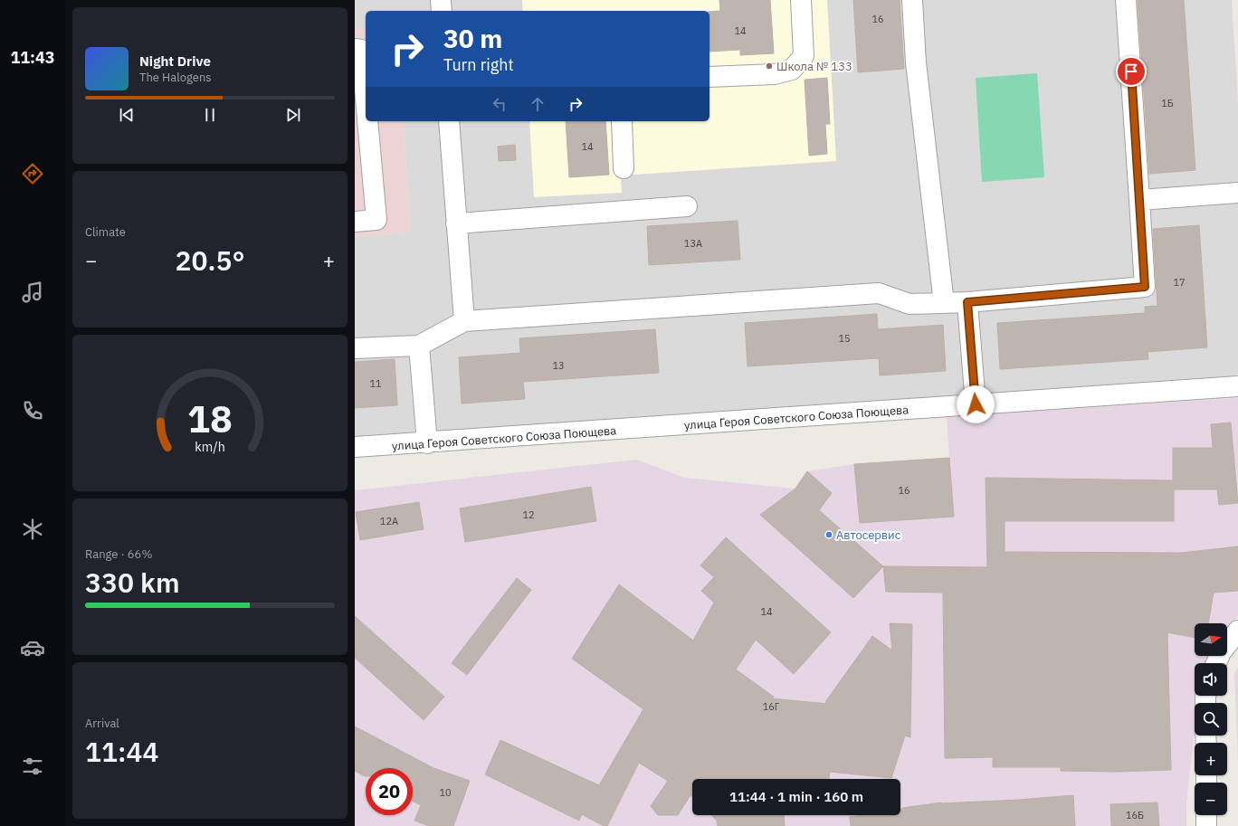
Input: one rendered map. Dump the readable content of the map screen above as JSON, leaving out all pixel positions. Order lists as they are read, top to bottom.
{
  "streets": {
    "street": ["улица Героя Советского Союза Поющева"]
  },
  "places": ["Школа № 133", "Автосервис"],
  "house_numbers": [
    "16",
    "14",
    "1Б",
    "14",
    "13А",
    "17",
    "15",
    "13",
    "11",
    "16",
    "12",
    "12А",
    "14",
    "16Г",
    "10",
    "16Б"
  ],
  "north": "right",
  "page": {
    "tabs": "11:43",
    "turn": ["30 m", "Turn right"],
    "song": ["Night Drive", "The Halogens"],
    "tile": [
      "Climate",
      ["Range · 66%", "330 km"],
      ["Arrival", "11:44"]
    ],
    "heat": ["−", "20.5°", "+"],
    "map_buttons": ["+", "−"],
    "limit": "20",
    "trip": "11:44 · 1 min · 160 m",
    "gauge": ["18", "km/h"]
  }
}
